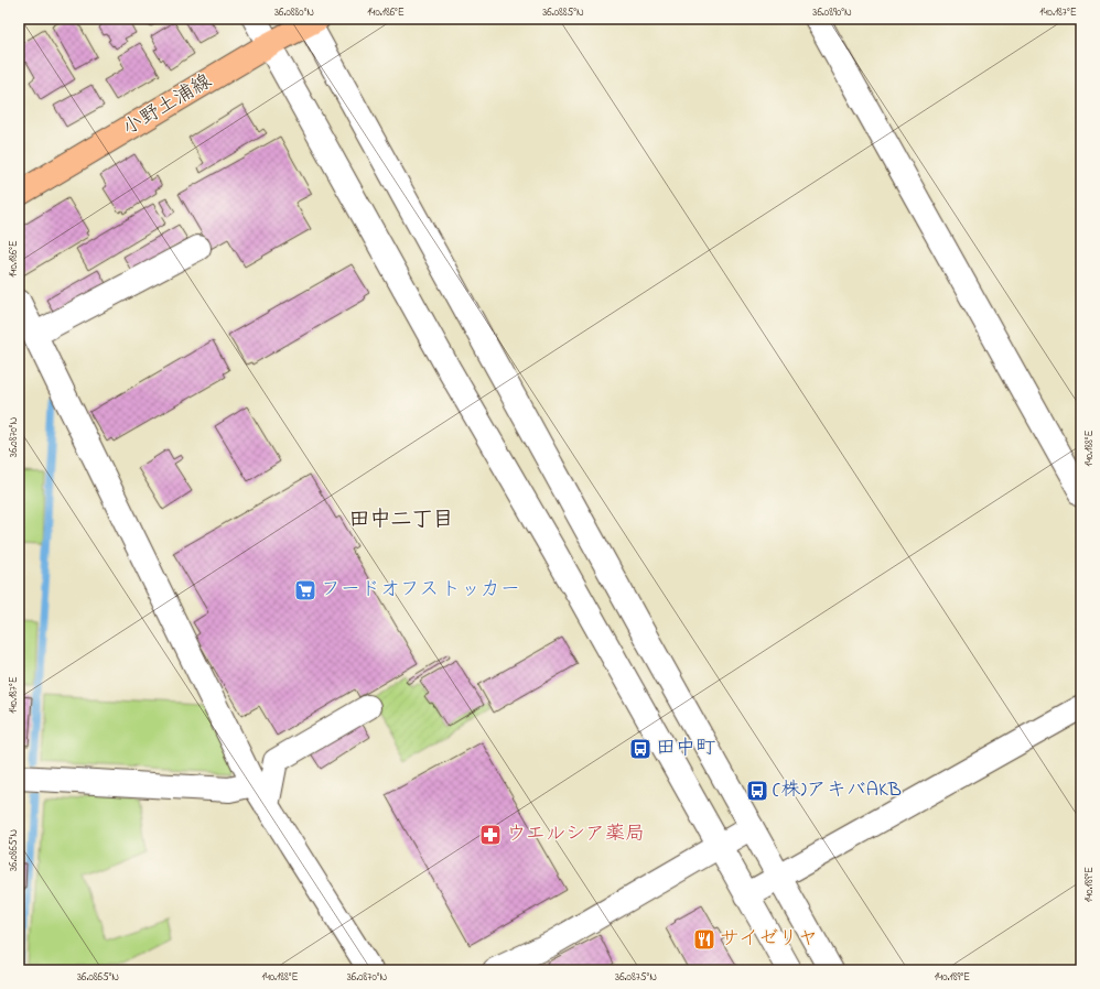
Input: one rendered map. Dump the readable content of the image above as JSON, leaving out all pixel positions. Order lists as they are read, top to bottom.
{
  "streets": {
    "main road": ["小野土浦線"]
  },
  "districts": ["田中二丁目"],
  "places": {
    "supermarket": ["フードオフストッカー"],
    "bus stop": ["田中町", "(株)アキバAKB"],
    "pharmacy": ["ウエルシア薬局"],
    "restaurant": ["サイゼリヤ"]
  },
  "coordinates": [
    "36.0880°N",
    "140.186°E",
    "36.0885°N",
    "36.0890°N",
    "140.187°E",
    "36.0870°N",
    "140.188°E",
    "36.0865°N",
    "140.189°E",
    "36.0875°N"
  ]
}
